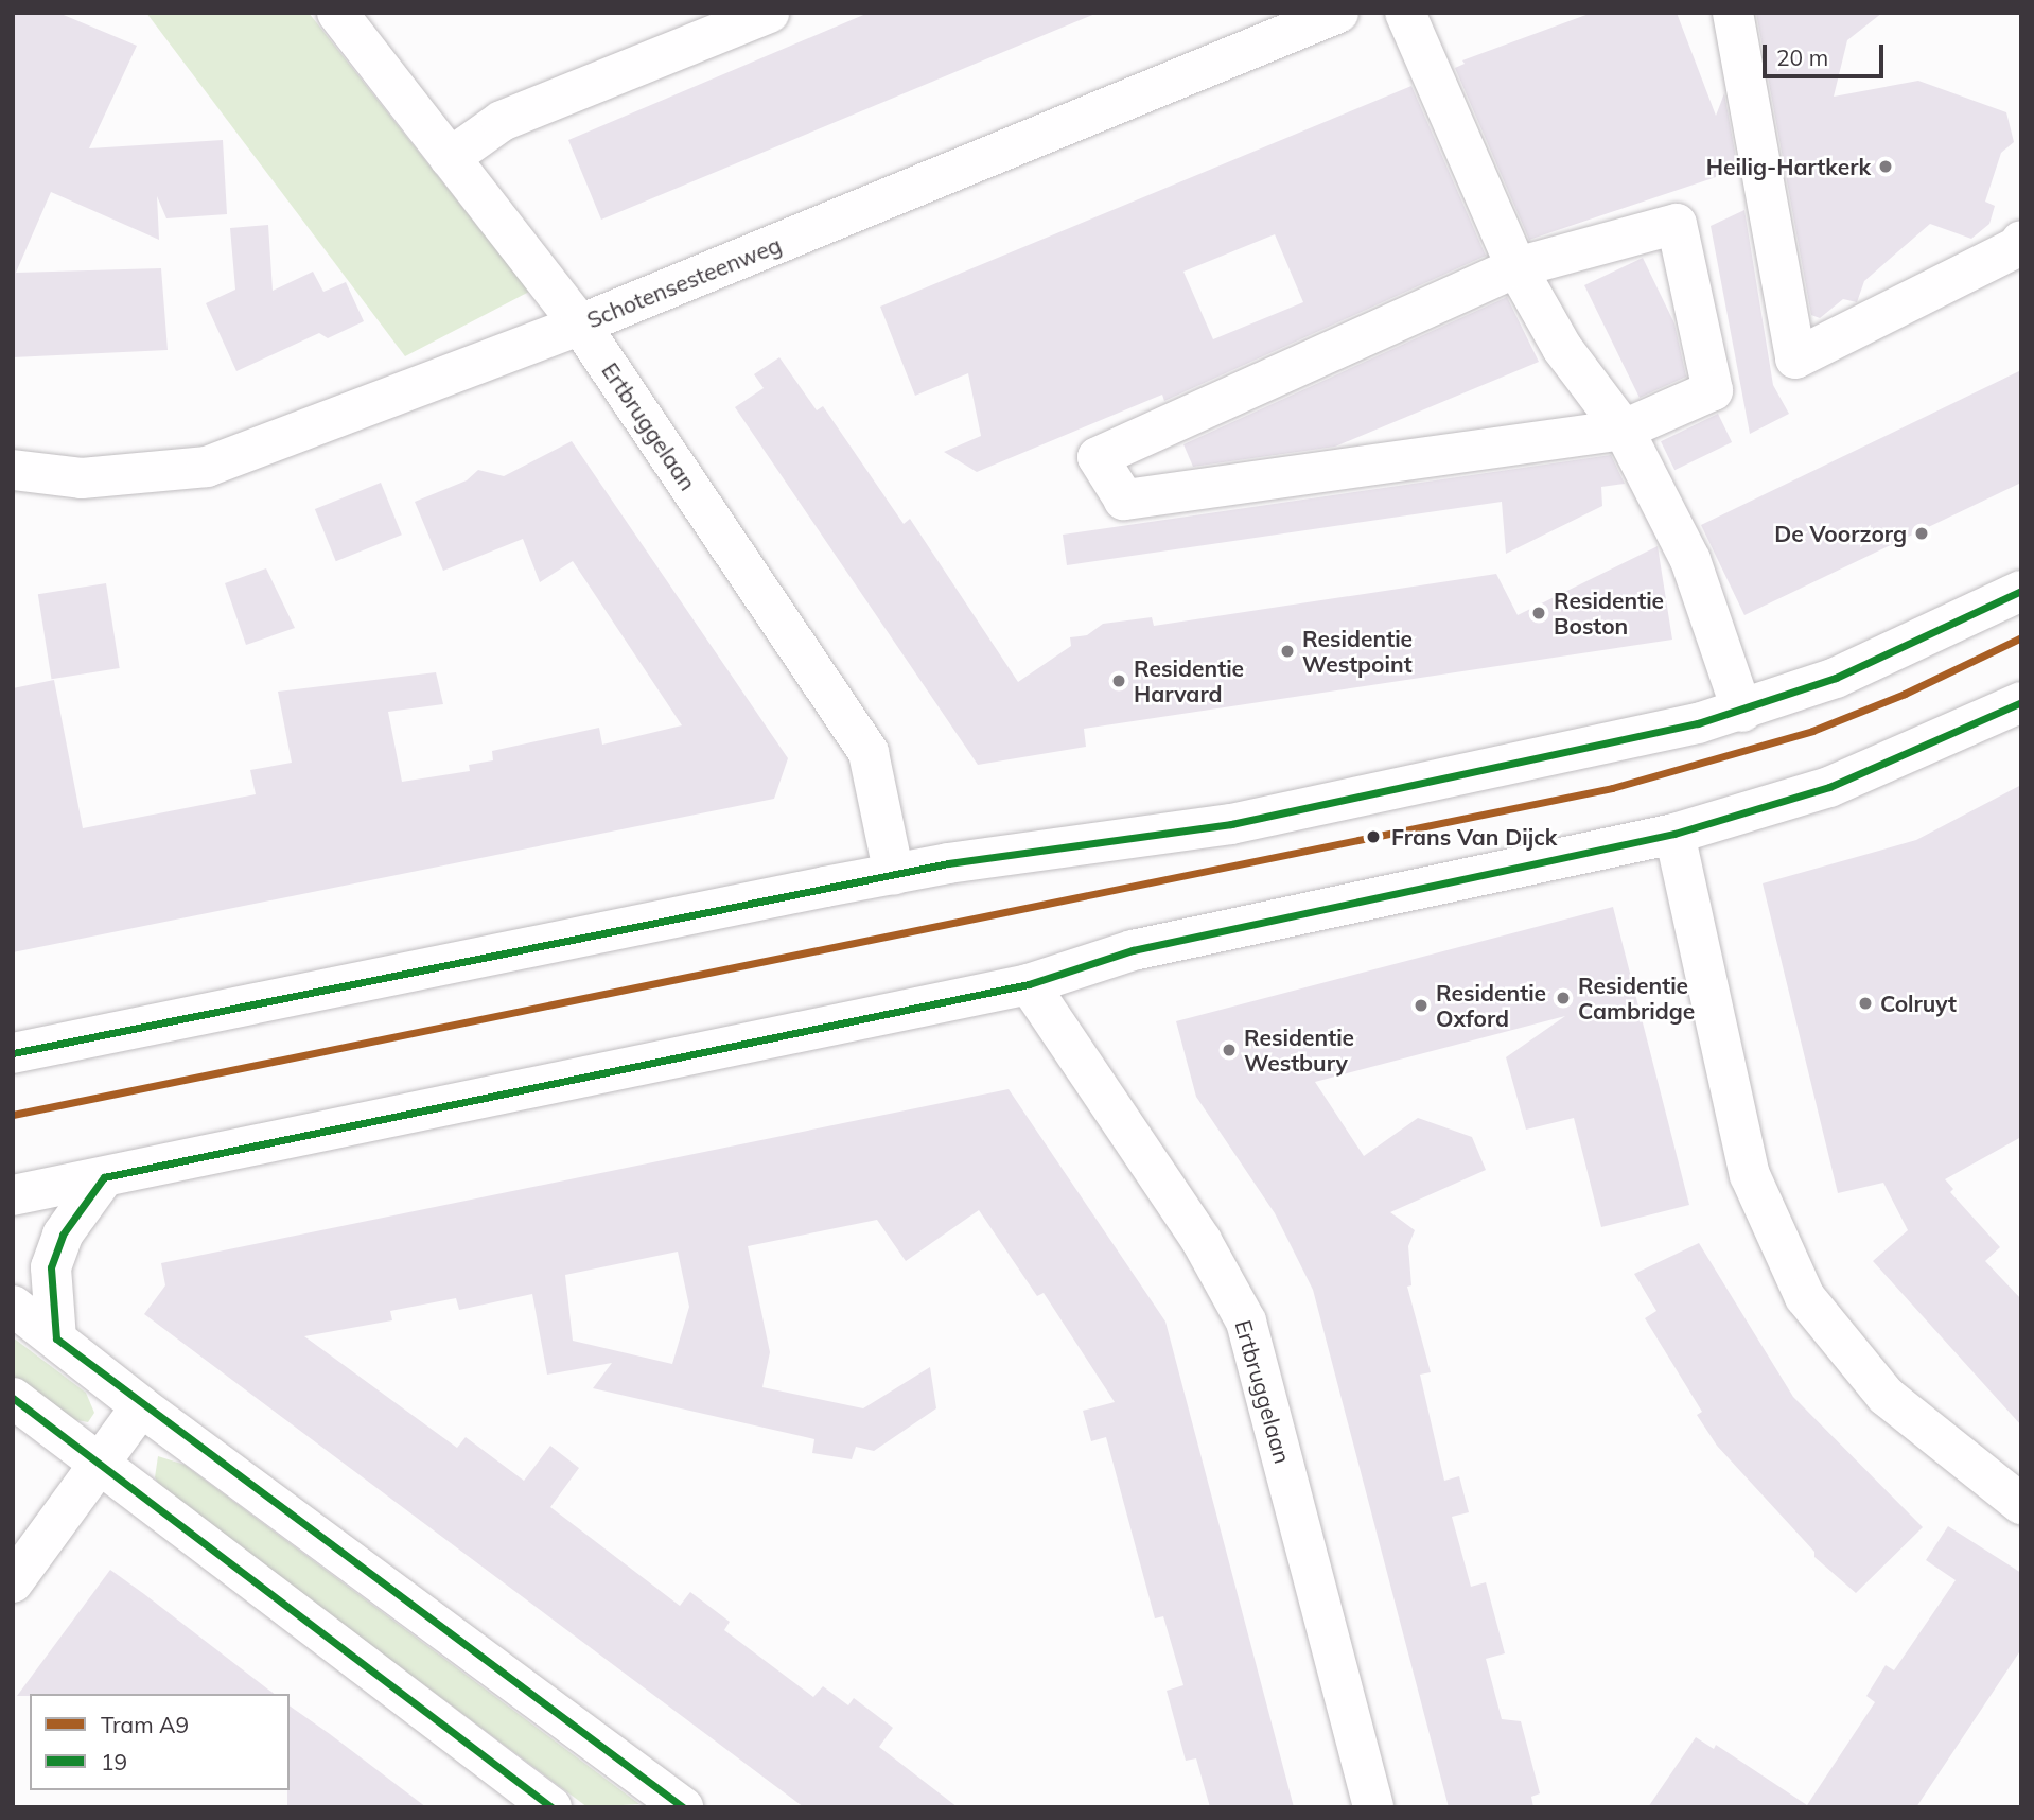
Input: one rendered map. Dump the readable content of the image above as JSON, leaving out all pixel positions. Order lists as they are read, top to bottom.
{
  "streets": {
    "street": ["Schotensesteenweg", "Ertbruggelaan"]
  },
  "crossings": [
    ["Schotensesteenweg", "Ertbruggelaan"]
  ],
  "places": [
    "Heilig-Hartkerk",
    "De Voorzorg",
    "Residentie Boston",
    "Residentie Westpoint",
    "Residentie Harvard",
    "Frans Van Dijck",
    "Residentie Cambridge",
    "Colruyt",
    "Residentie Oxford",
    "Residentie Westbury"
  ],
  "lines": ["transit line 19", "tram line A9"],
  "legend": ["Tram A9", "19"],
  "scale_bar": "20 m"
}
